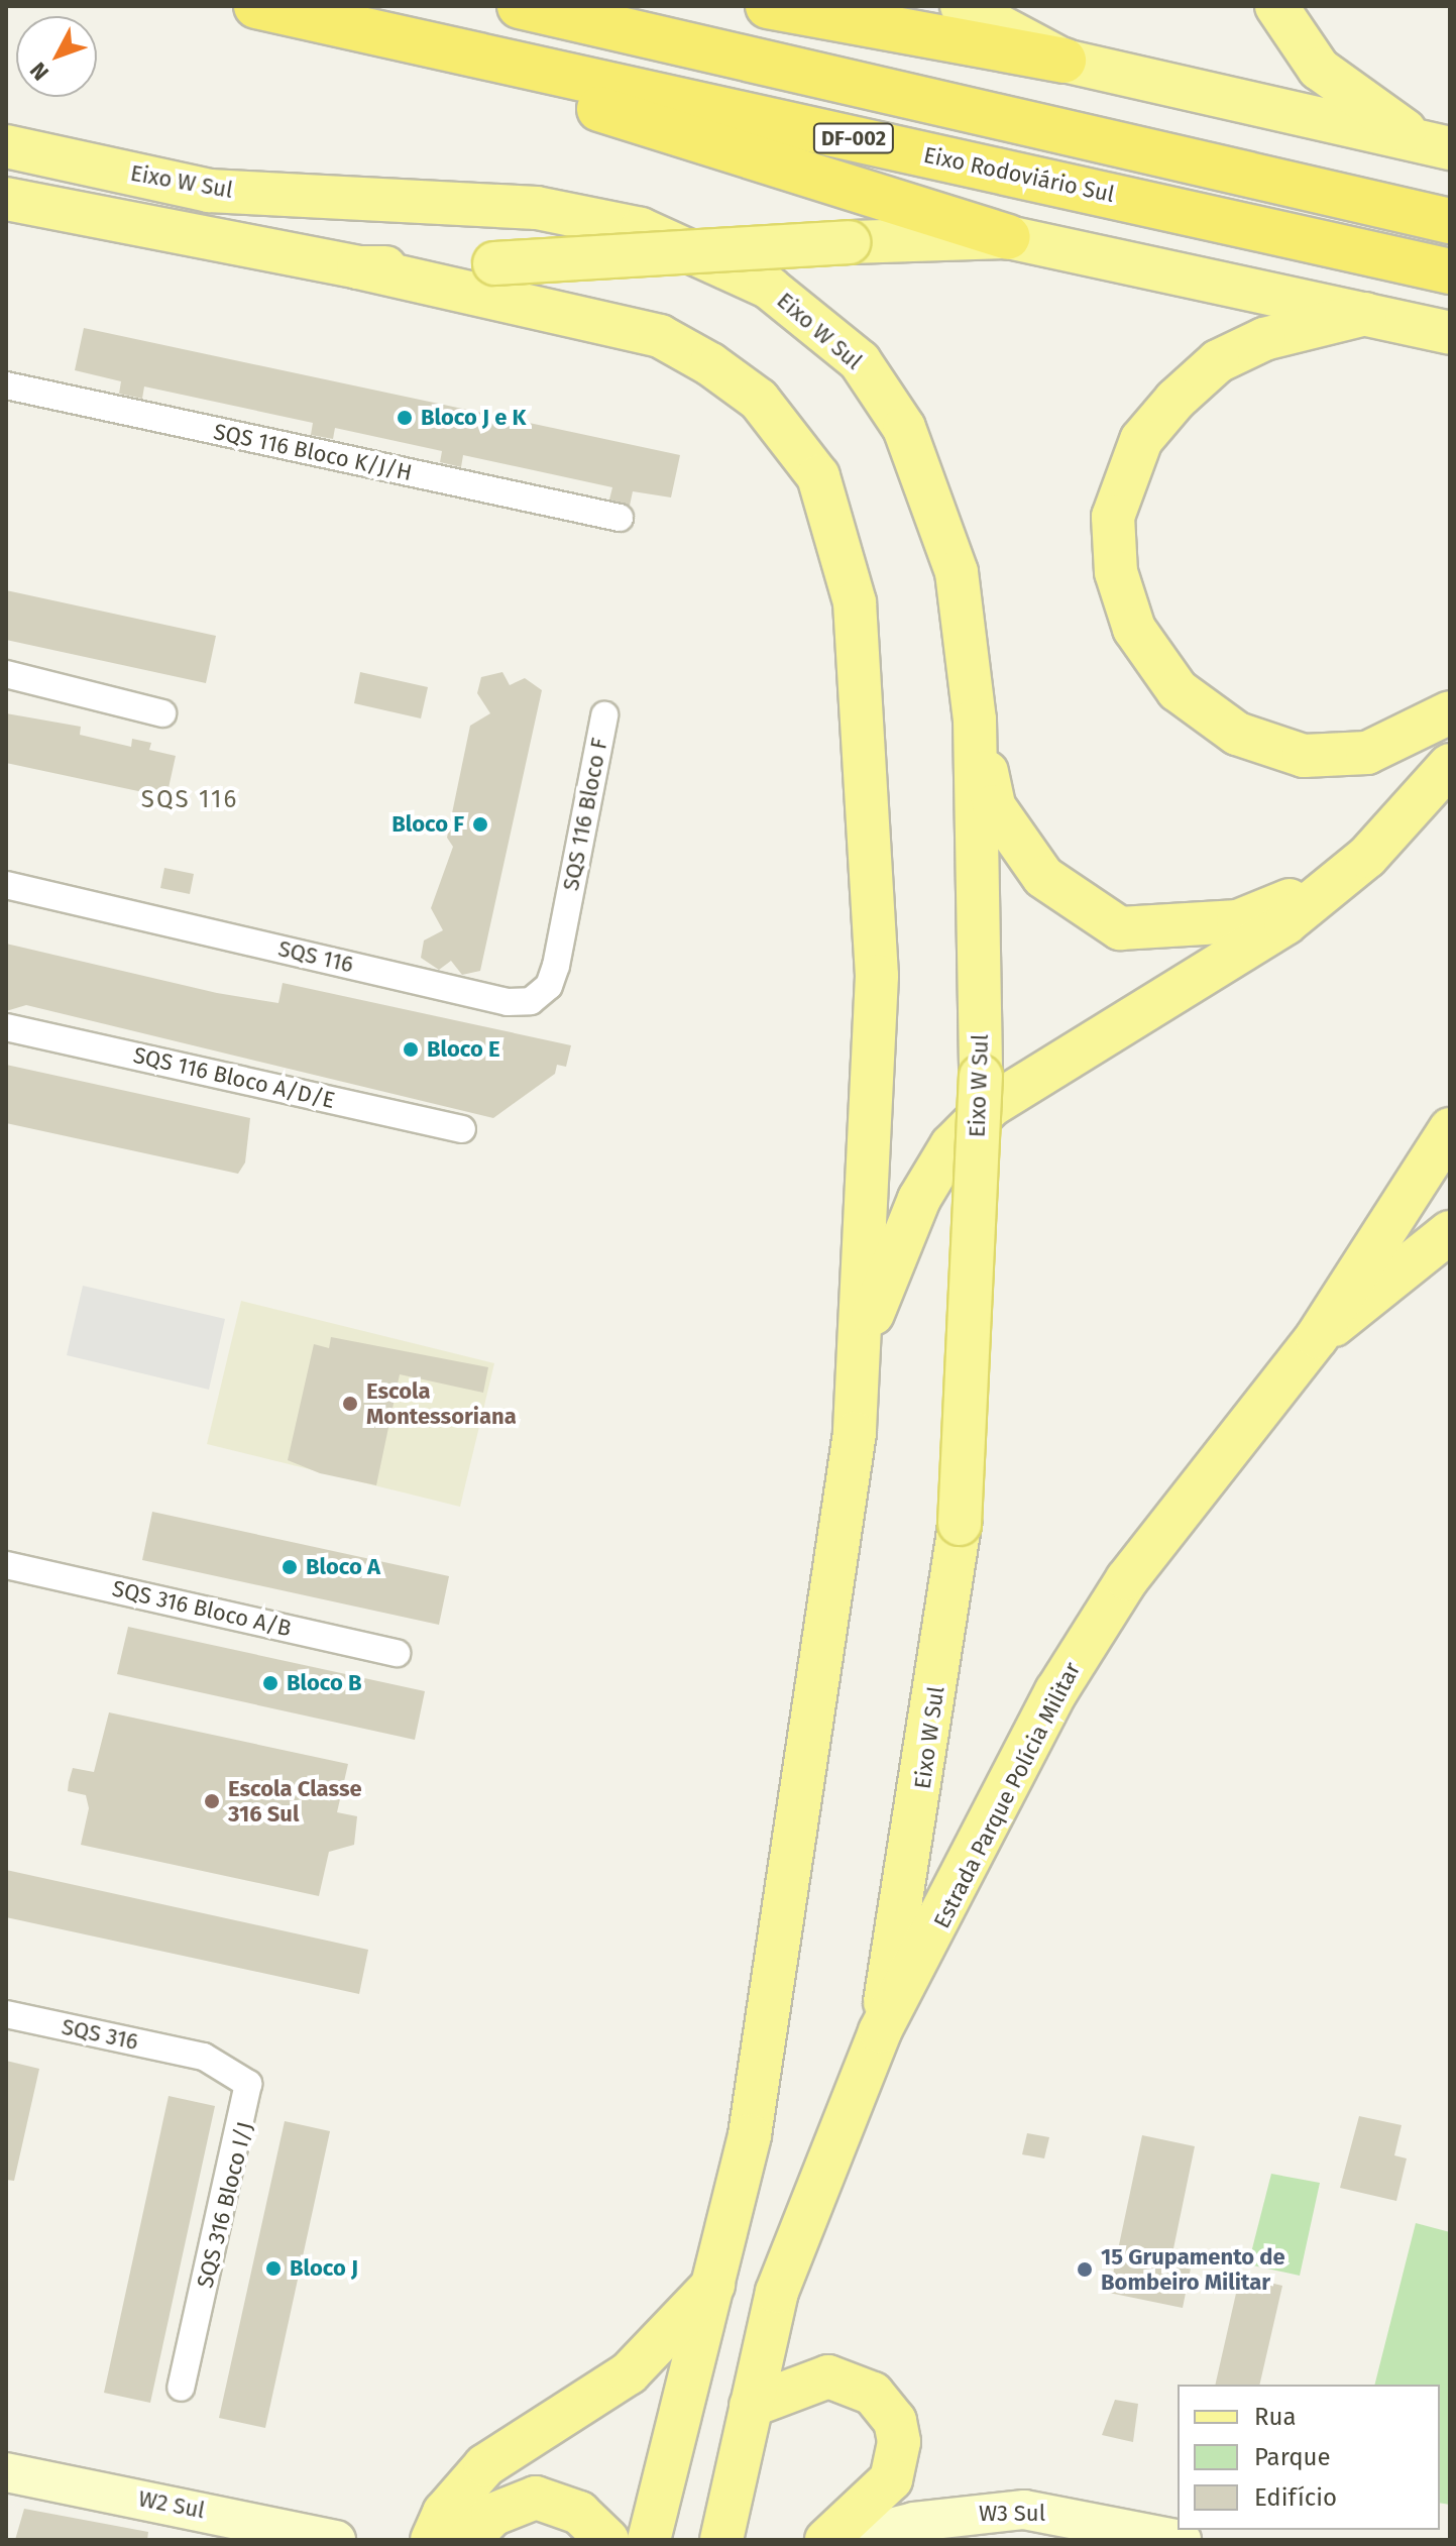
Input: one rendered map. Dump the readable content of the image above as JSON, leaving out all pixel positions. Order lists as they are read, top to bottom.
{
  "streets": {
    "highway": ["DF-002", "Eixo Rodoviário Sul"],
    "main road": ["Eixo W Sul", "Estrada Parque Polícia Militar"],
    "street": [
      "SQS 116 Bloco K/J/H",
      "SQS 116 Bloco F",
      "SQS 116",
      "SQS 116 Bloco A/D/E",
      "SQS 316 Bloco A/B",
      "SQS 316",
      "SQS 316 Bloco I/J",
      "W2 Sul",
      "W3 Sul"
    ]
  },
  "crossings": [
    ["Eixo W Sul", "Estrada Parque Polícia Militar"],
    ["SQS 116 Bloco F", "SQS 116"],
    ["SQS 316", "SQS 316 Bloco I/J"]
  ],
  "districts": ["SQS 116"],
  "places": [
    "Bloco J e K",
    "Bloco F",
    "Bloco E",
    "Escola Montessoriana",
    "Bloco A",
    "Bloco B",
    "Escola Classe 316 Sul",
    "Bloco J",
    "15 Grupamento de Bombeiro Militar"
  ],
  "legend": ["Rua", "Parque", "Edifício"],
  "north": "bottom left"
}
